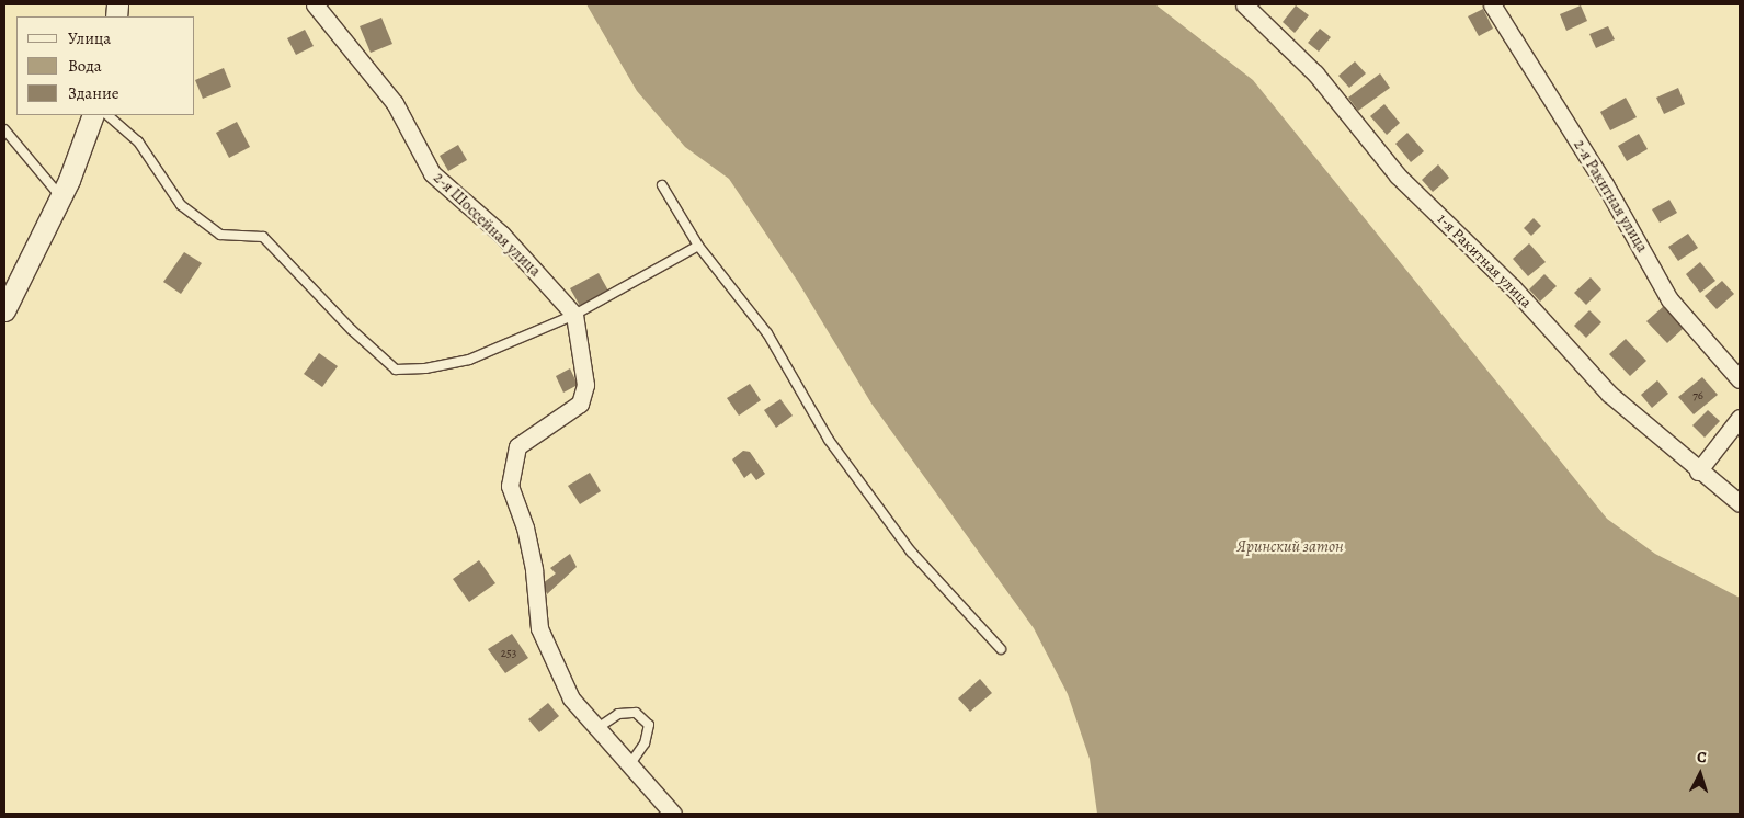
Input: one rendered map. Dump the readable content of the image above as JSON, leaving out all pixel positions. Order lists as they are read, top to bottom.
{
  "streets": {
    "street": ["2-я Ракитная улица", "2-я Шоссейная улица", "1-я Ракитная улица"]
  },
  "water": ["Яринский затон"],
  "house_numbers": ["76", "253"],
  "legend": ["Улица", "Вода", "Здание"],
  "north": "top"
}
